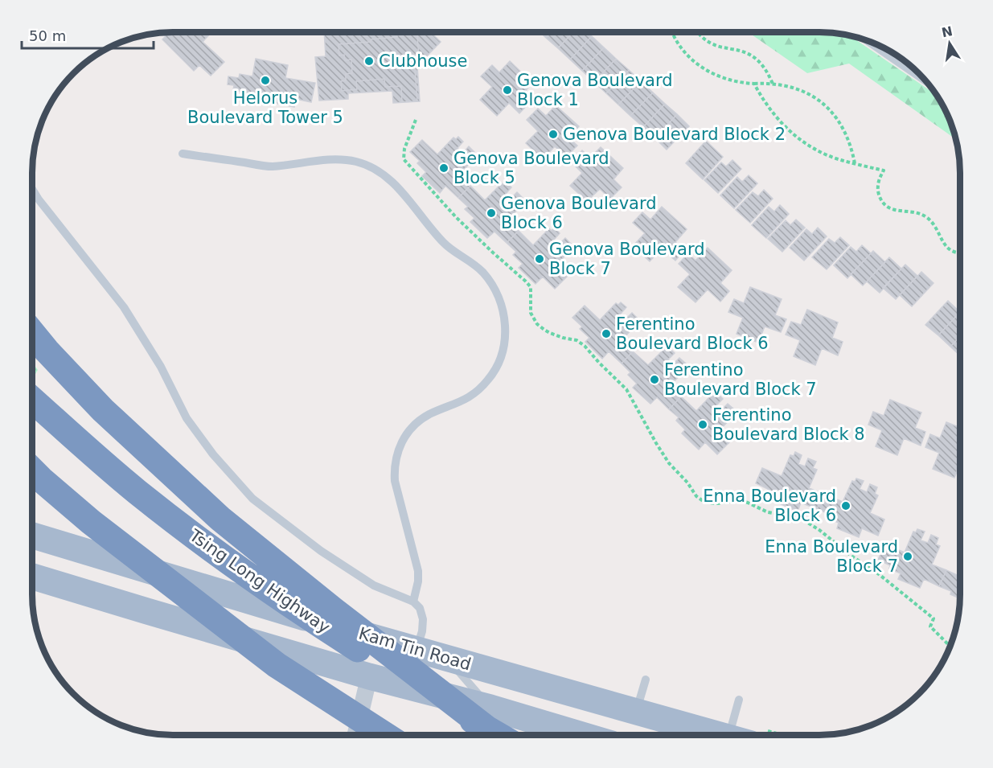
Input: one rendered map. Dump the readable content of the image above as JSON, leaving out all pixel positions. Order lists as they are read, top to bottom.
{
  "streets": {
    "highway": ["Tsing Long Highway"],
    "main road": ["Kam Tin Road"]
  },
  "places": [
    "Clubhouse",
    "Helorus Boulevard Tower 5",
    "Genova Boulevard Block 1",
    "Genova Boulevard Block 2",
    "Genova Boulevard Block 5",
    "Genova Boulevard Block 6",
    "Genova Boulevard Block 7",
    "Ferentino Boulevard Block 6",
    "Ferentino Boulevard Block 7",
    "Ferentino Boulevard Block 8",
    "Enna Boulevard Block 6",
    "Enna Boulevard Block 7"
  ],
  "scale_bar": "50 m",
  "north": "top"
}
